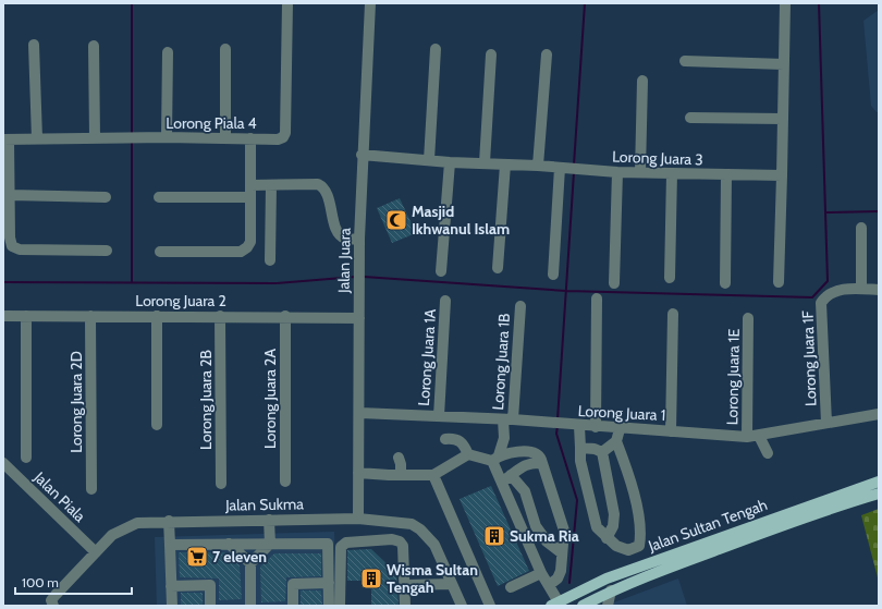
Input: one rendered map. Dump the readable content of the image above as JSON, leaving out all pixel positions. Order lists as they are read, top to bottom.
{
  "streets": {
    "main road": ["Jalan Sultan Tengah"],
    "street": [
      "Lorong Piala 4",
      "Lorong Juara 3",
      "Jalan Juara",
      "Lorong Juara 2",
      "Lorong Juara 1A",
      "Lorong Juara 1F",
      "Lorong Juara 1B",
      "Lorong Juara 1E",
      "Lorong Juara 2A",
      "Lorong Juara 2B",
      "Lorong Juara 2D",
      "Lorong Juara 1",
      "Jalan Piala",
      "Jalan Sukma"
    ]
  },
  "crossings": [
    ["Lorong Juara 3", "Jalan Juara"],
    ["Jalan Juara", "Lorong Juara 2"],
    ["Jalan Juara", "Lorong Juara 1"],
    ["Jalan Juara", "Jalan Sukma"],
    ["Lorong Juara 2", "Lorong Juara 2A"],
    ["Lorong Juara 2", "Lorong Juara 2B"],
    ["Lorong Juara 2", "Lorong Juara 2D"],
    ["Lorong Juara 1A", "Lorong Juara 1"],
    ["Lorong Juara 1F", "Lorong Juara 1"],
    ["Lorong Juara 1B", "Lorong Juara 1"],
    ["Lorong Juara 1E", "Lorong Juara 1"],
    ["Jalan Piala", "Jalan Sukma"]
  ],
  "places": {
    "mosque": ["Masjid Ikhwanul Islam"],
    "building": ["Sukma Ria", "Wisma Sultan Tengah"],
    "supermarket": ["7 eleven"]
  },
  "scale_bar": "100 m"
}
